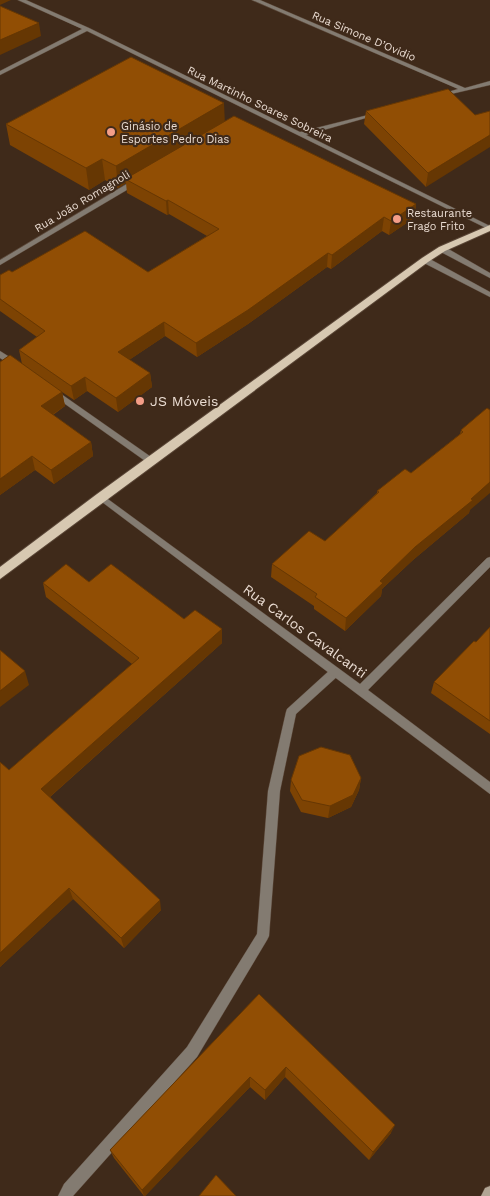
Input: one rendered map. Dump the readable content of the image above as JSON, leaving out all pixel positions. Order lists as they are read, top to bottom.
{
  "streets": {
    "street": [
      "Rua Simone D’Ovidio",
      "Rua Martinho Soares Sobreira",
      "Rua João Romagnoli",
      "Rua Carlos Cavalcanti"
    ]
  },
  "places": ["Ginásio de Esportes Pedro Dias", "Restaurante Frago Frito", "JS Móveis"]
}
